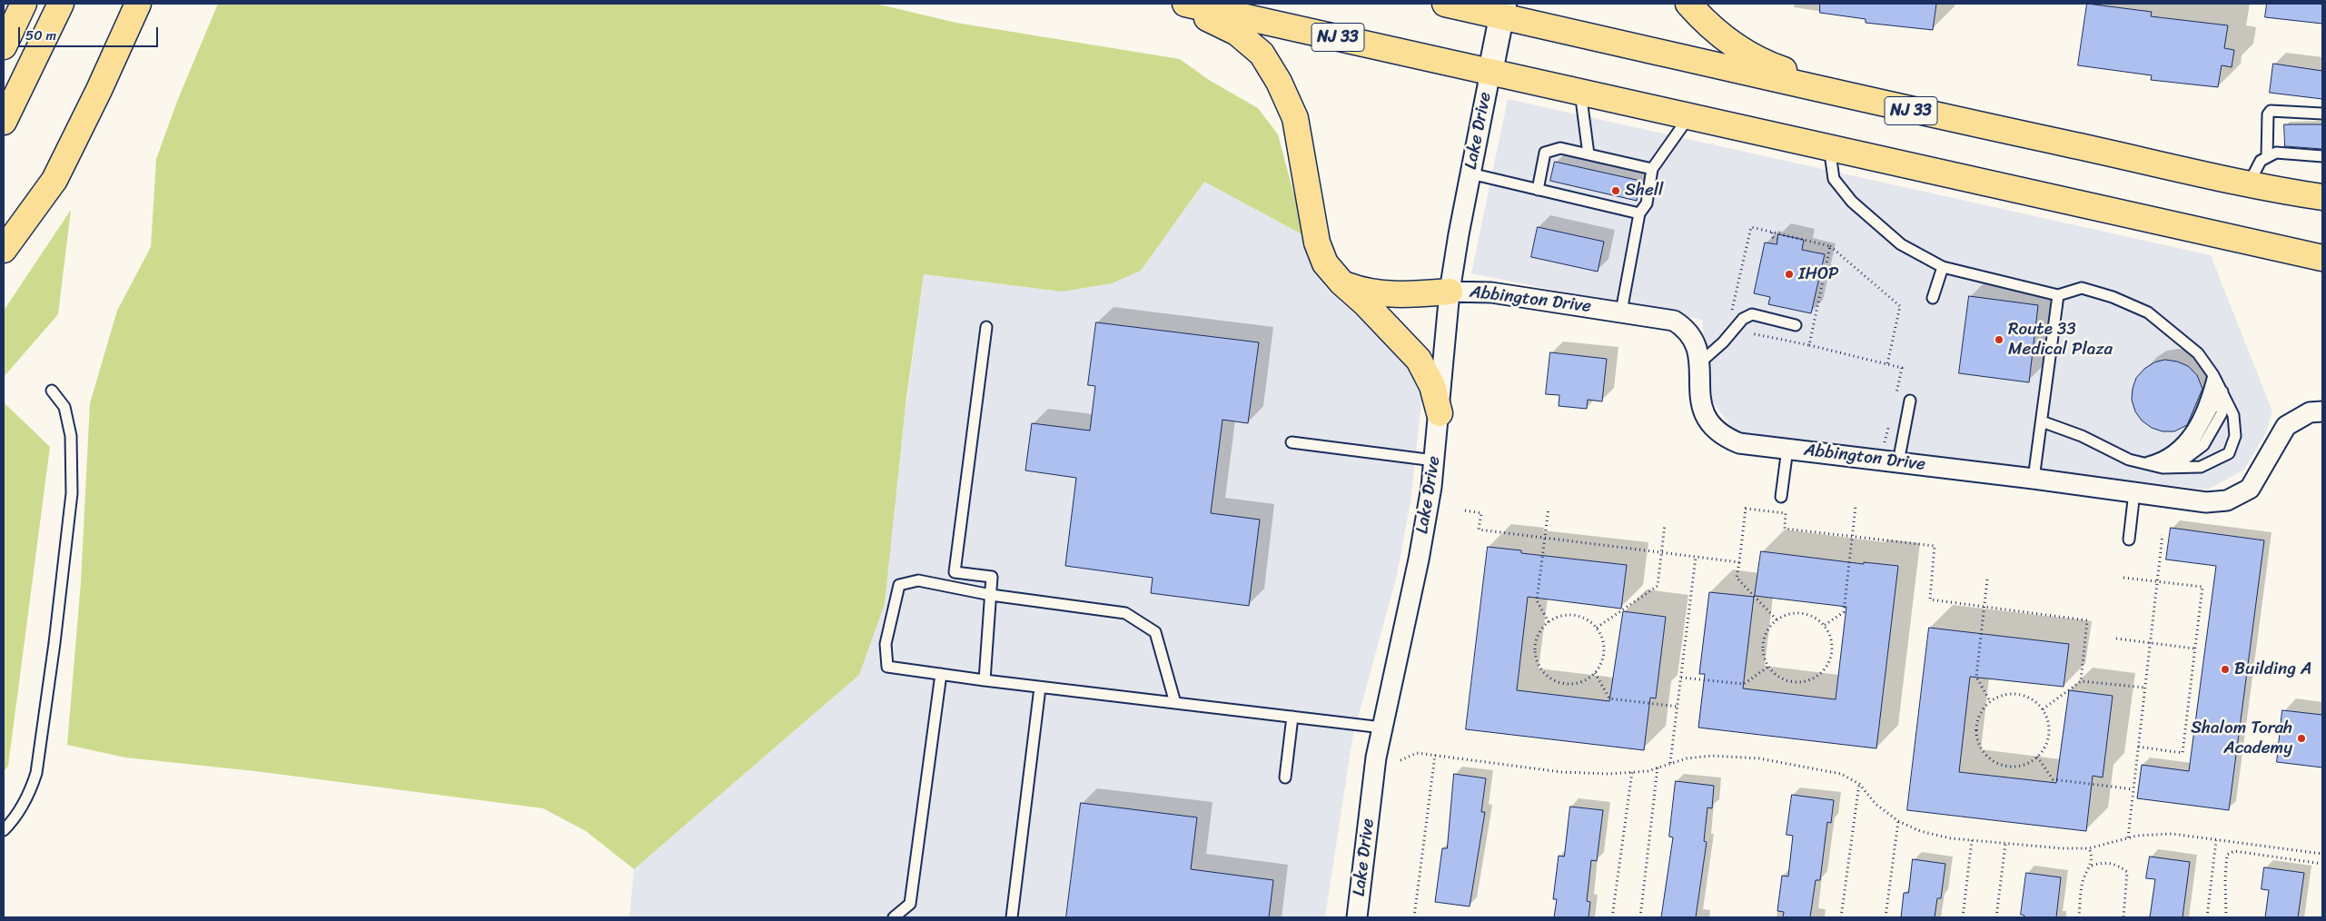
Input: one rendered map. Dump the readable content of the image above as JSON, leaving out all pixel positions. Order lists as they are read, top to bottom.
{
  "streets": {
    "highway": ["NJ 33"],
    "street": ["Lake Drive", "Abbington Drive"]
  },
  "crossings": [
    ["NJ 33", "Lake Drive"],
    ["Lake Drive", "Abbington Drive"]
  ],
  "places": [
    "Shell",
    "IHOP",
    "Route 33 Medical Plaza",
    "Building A",
    "Shalom Torah Academy"
  ],
  "scale_bar": "50 m"
}
